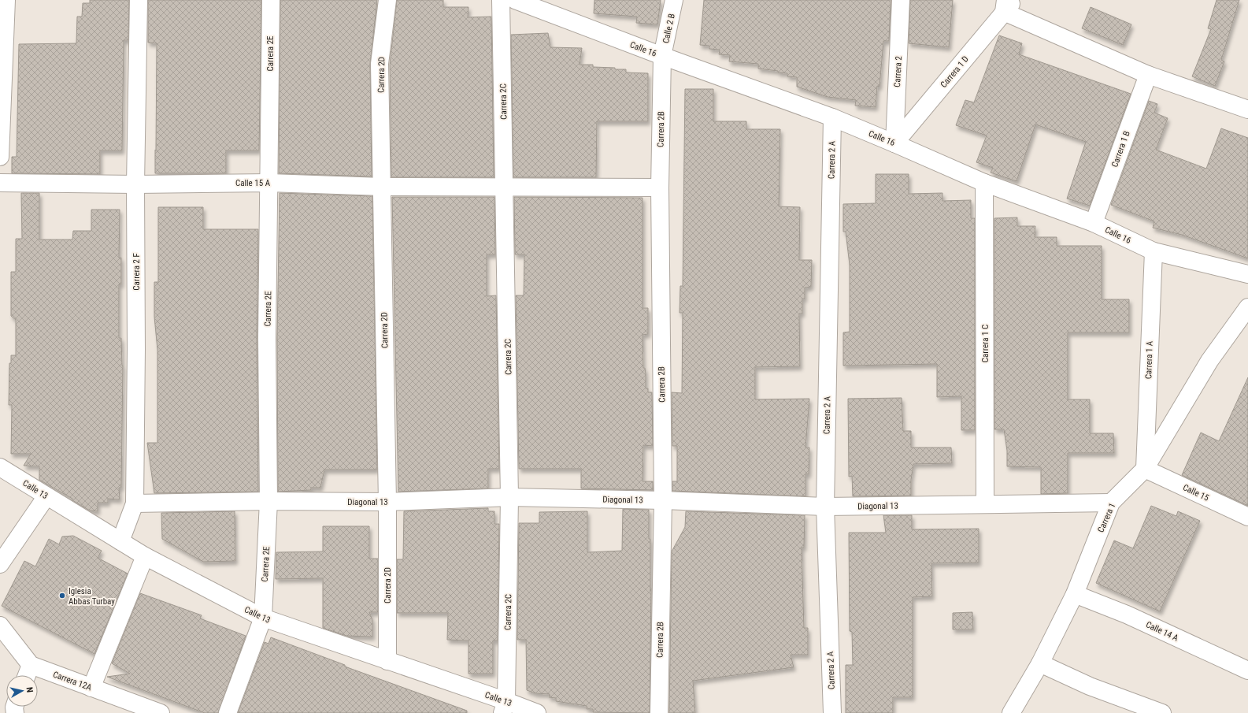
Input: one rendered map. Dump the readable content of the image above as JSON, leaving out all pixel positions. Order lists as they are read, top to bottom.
{
  "streets": {
    "street": [
      "Calle 2 B",
      "Calle 16",
      "Carrera 2E",
      "Carrera 2",
      "Carrera 1 D",
      "Carrera 2D",
      "Carrera 2C",
      "Carrera 2B",
      "Carrera 1 B",
      "Carrera 2 A",
      "Calle 15 A",
      "Carrera 2 F",
      "Carrera 1 C",
      "Carrera 1 A",
      "Calle 13",
      "Calle 15",
      "Diagonal 13",
      "Carrera 1",
      "Calle 14 A",
      "Carrera 12A"
    ]
  },
  "crossings": [
    ["Calle 2 B", "Calle 16"],
    ["Calle 2 B", "Carrera 2B"],
    ["Calle 16", "Carrera 2"],
    ["Calle 16", "Carrera 1 D"],
    ["Calle 16", "Carrera 2B"],
    ["Calle 16", "Carrera 1 B"],
    ["Calle 16", "Carrera 2 A"],
    ["Calle 16", "Carrera 1 C"],
    ["Calle 16", "Carrera 1 A"],
    ["Carrera 2E", "Calle 15 A"],
    ["Carrera 2E", "Calle 13"],
    ["Carrera 2E", "Diagonal 13"],
    ["Carrera 2", "Carrera 1 D"],
    ["Carrera 2D", "Calle 15 A"],
    ["Carrera 2D", "Calle 13"],
    ["Carrera 2D", "Diagonal 13"],
    ["Carrera 2C", "Calle 15 A"],
    ["Carrera 2C", "Calle 13"],
    ["Carrera 2C", "Diagonal 13"],
    ["Carrera 2B", "Calle 15 A"],
    ["Carrera 2B", "Diagonal 13"],
    ["Carrera 2 A", "Diagonal 13"],
    ["Calle 15 A", "Carrera 2 F"],
    ["Carrera 2 F", "Calle 13"],
    ["Carrera 2 F", "Diagonal 13"],
    ["Carrera 1 C", "Diagonal 13"],
    ["Carrera 1 A", "Calle 15"],
    ["Carrera 1 A", "Carrera 1"],
    ["Calle 15", "Carrera 1"],
    ["Diagonal 13", "Carrera 1"],
    ["Carrera 1", "Calle 14 A"]
  ],
  "places": ["Iglesia Abbas Turbay"],
  "north": "right"
}
